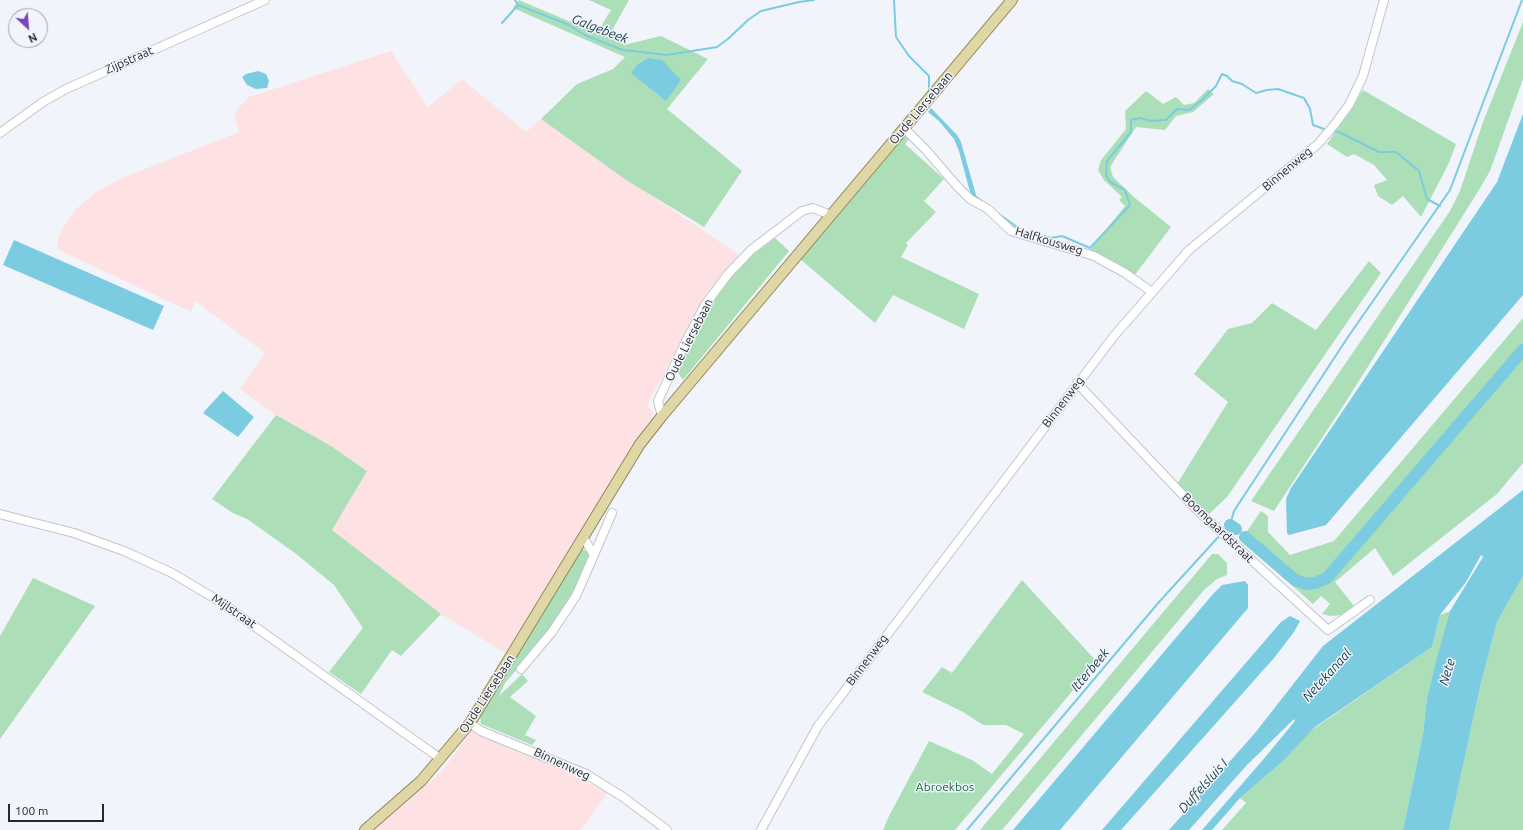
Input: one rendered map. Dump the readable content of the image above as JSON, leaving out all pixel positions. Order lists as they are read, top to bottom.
{
  "streets": {
    "main road": ["Oude Liersebaan"],
    "street": [
      "Zijpstraat",
      "Binnenweg",
      "Halfkousweg",
      "Boomgaardstraat",
      "Mijlstraat"
    ]
  },
  "crossings": [
    ["Oude Liersebaan", "Binnenweg"],
    ["Oude Liersebaan", "Halfkousweg"],
    ["Oude Liersebaan", "Mijlstraat"],
    ["Binnenweg", "Halfkousweg"],
    ["Binnenweg", "Boomgaardstraat"]
  ],
  "water": [
    "Galgebeek",
    "Itterbeek",
    "Nete",
    "Netekanaal",
    "Duffelsluis I"
  ],
  "parks": ["Abroekbos"],
  "scale_bar": "100 m",
  "north": "bottom right"
}
